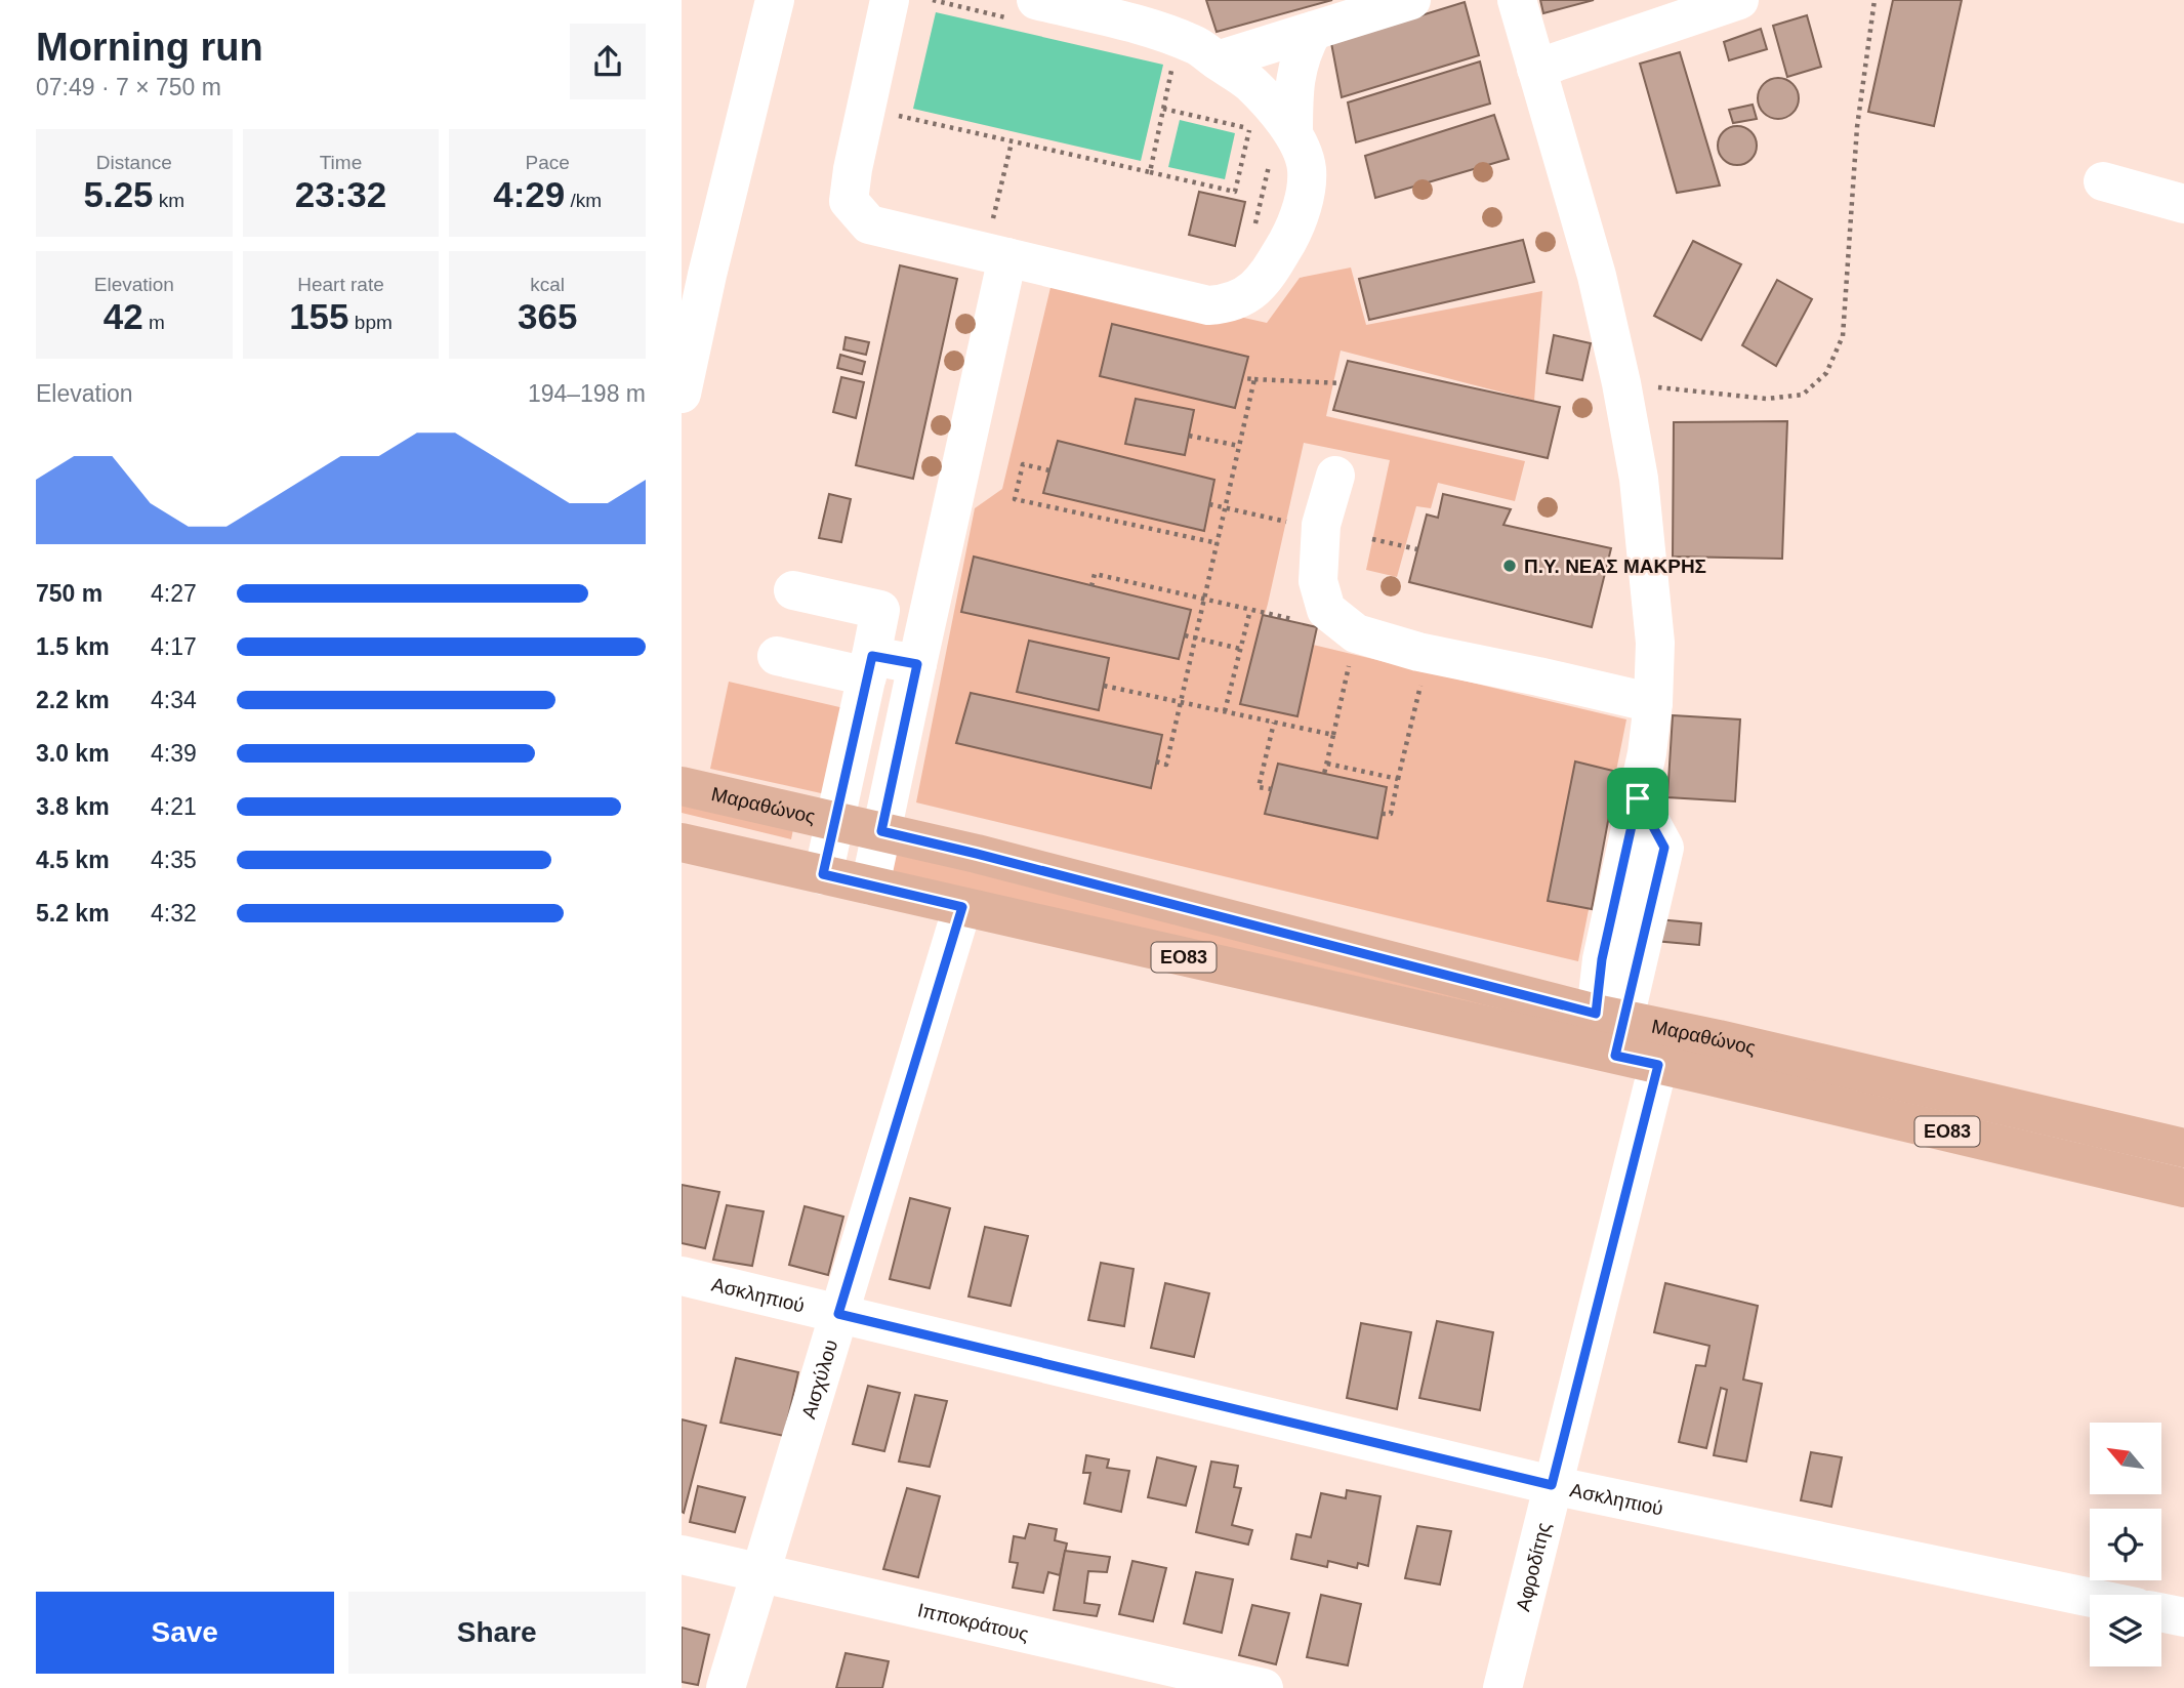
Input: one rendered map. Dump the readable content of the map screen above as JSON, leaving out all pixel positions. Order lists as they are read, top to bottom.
{
  "streets": {
    "main road": ["Μαραθώνος", "ΕΟ83"],
    "street": [
      "Ασκληπιού",
      "Αισχύλου",
      "Αφροδίτης",
      "Ιπποκράτους"
    ]
  },
  "crossings": [
    ["Μαραθώνος", "Αισχύλου"],
    ["Μαραθώνος", "Αφροδίτης"],
    ["Ασκληπιού", "Αισχύλου"],
    ["Ασκληπιού", "Αφροδίτης"],
    ["Αισχύλου", "Ιπποκράτους"]
  ],
  "places": ["Π.Υ. ΝΕΑΣ ΜΑΚΡΗΣ"],
  "north": "top left",
  "page": {
    "heading": ["Morning run", "07:49 · 7 × 750 m"],
    "stats": [
      ["Distance", "5.25 km"],
      ["Time", "23:32"],
      ["Pace", "4:29 /km"],
      ["Elevation", "42 m"],
      ["Heart rate", "155 bpm"],
      ["kcal", "365"]
    ],
    "chart": ["Elevation", "194–198 m"],
    "list": [
      {
        "name": "750 m",
        "note": "4:27"
      },
      {
        "name": "1.5 km",
        "note": "4:17"
      },
      {
        "name": "2.2 km",
        "note": "4:34"
      },
      {
        "name": "3.0 km",
        "note": "4:39"
      },
      {
        "name": "3.8 km",
        "note": "4:21"
      },
      {
        "name": "4.5 km",
        "note": "4:35"
      },
      {
        "name": "5.2 km",
        "note": "4:32"
      }
    ],
    "buttons": ["Save", "Share"]
  }
}
